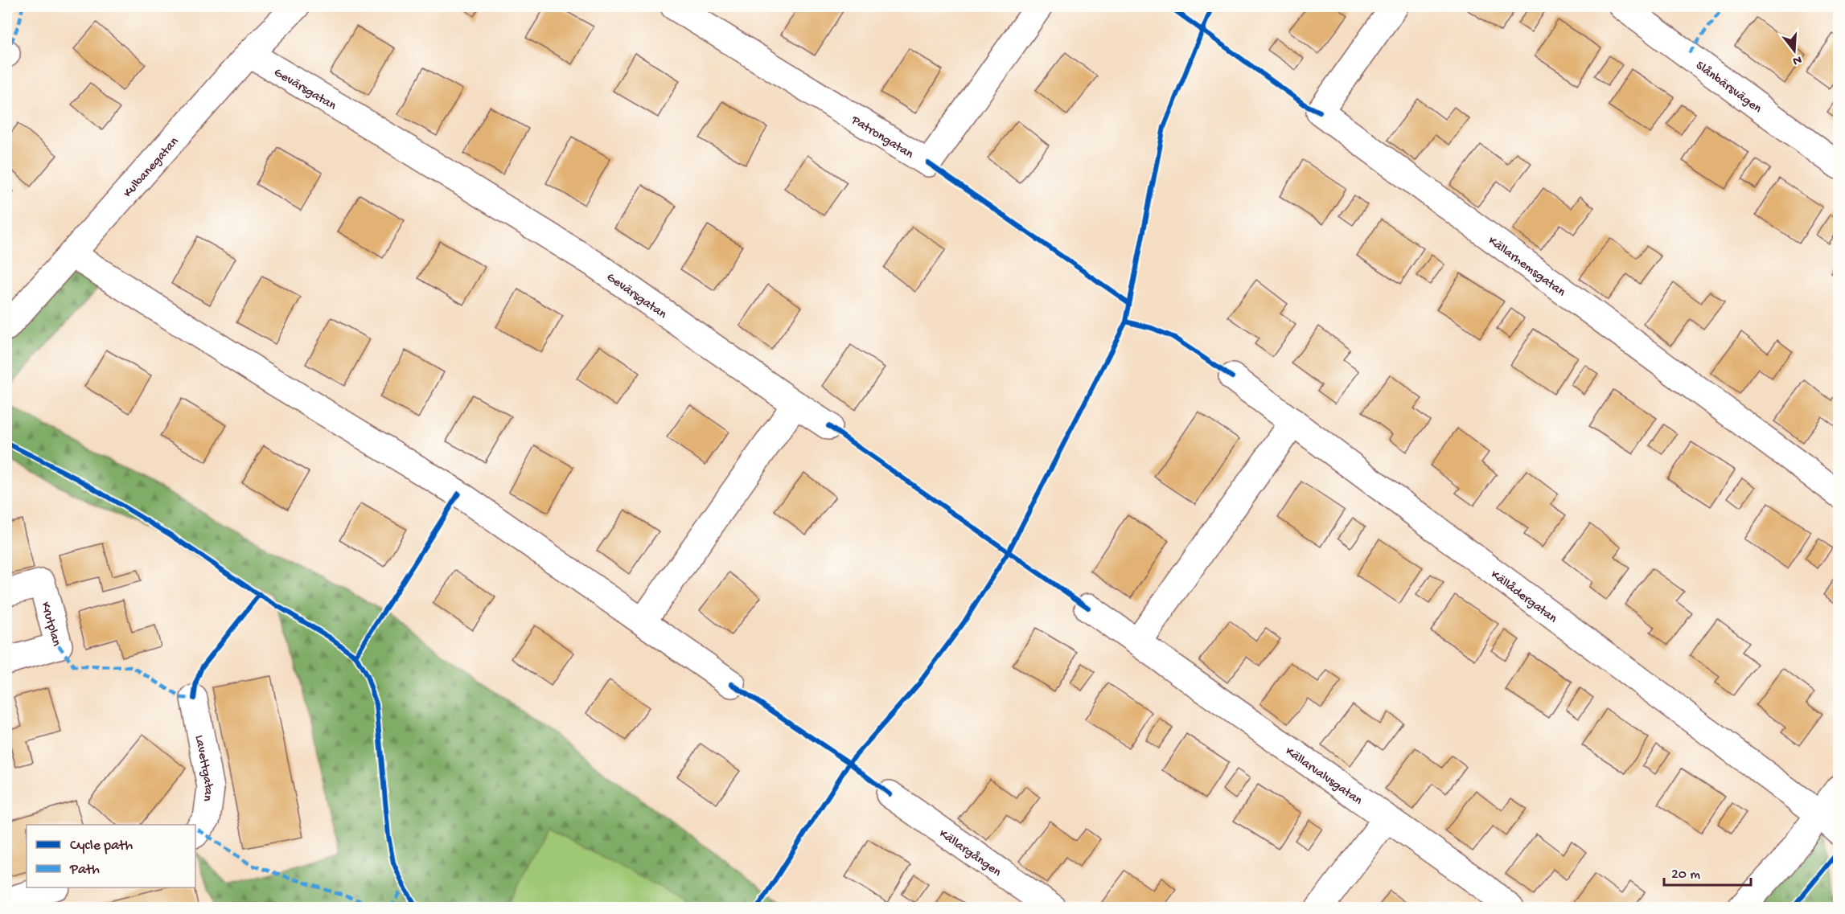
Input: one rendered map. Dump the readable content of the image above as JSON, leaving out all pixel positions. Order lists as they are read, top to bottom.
{
  "streets": {
    "street": [
      "Slånbärsvägen",
      "Gevärsgatan",
      "Patrongatan",
      "Kulbanegatan",
      "Källarhemsgatan",
      "Källådergatan",
      "Krutplan",
      "Lavettgatan",
      "Källarvalvsgatan",
      "Källargången"
    ]
  },
  "crossings": [
    ["Gevärsgatan", "Kulbanegatan"]
  ],
  "legend": ["Cycle path", "Path"],
  "scale_bar": "20 m",
  "north": "bottom"
}
